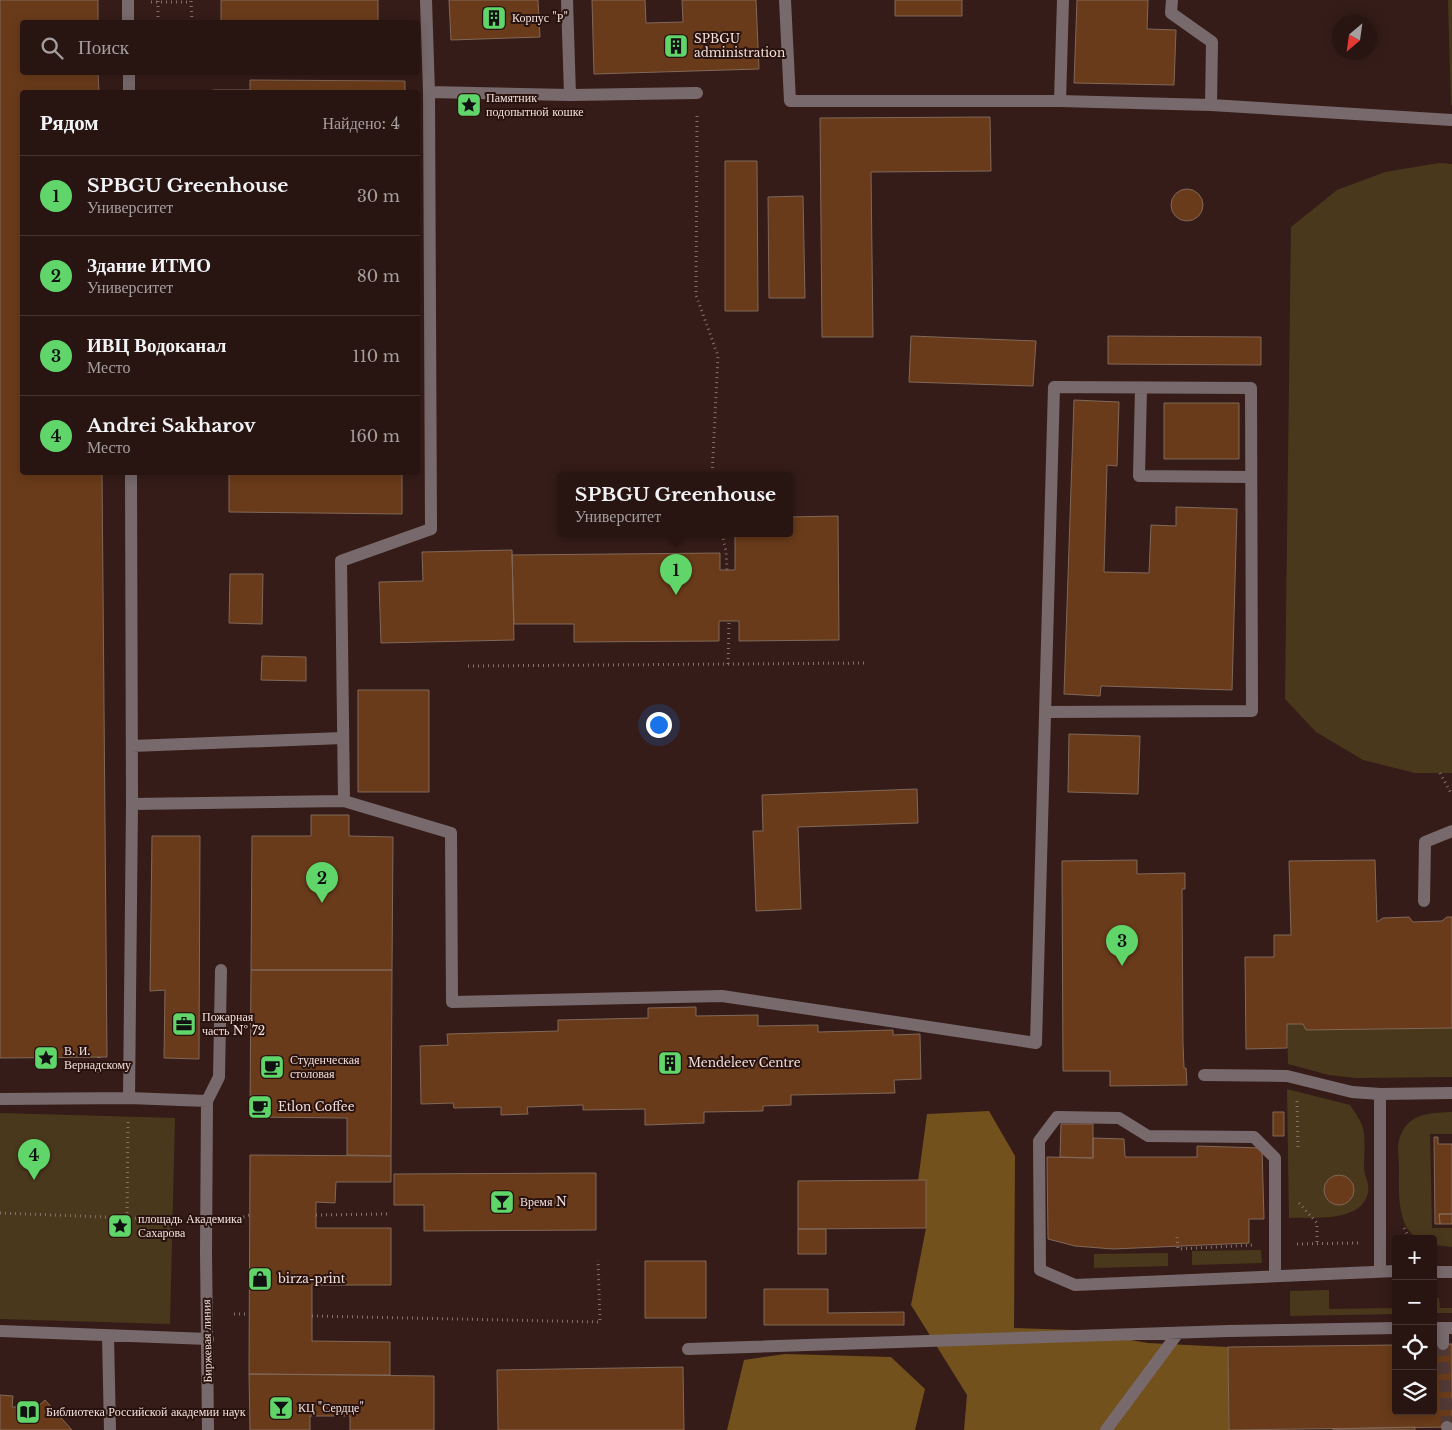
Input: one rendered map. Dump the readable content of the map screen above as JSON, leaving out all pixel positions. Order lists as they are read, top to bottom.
{
  "streets": {
    "street": ["Биржевая линия"]
  },
  "places": {
    "building": ["Корпус \"Р\"", "SPBGU administration", "Mendeleev Centre"],
    "place": ["Памятник подопытной кошке", "В. И. Вернадскому", "площадь Академика Сахарова"],
    "office": ["Пожарная часть № 72"],
    "cafe": ["Студенческая столовая", "Etlon Coffee"],
    "bar": ["Время N", "КЦ \"Сердце\""],
    "shop": ["birza-print"],
    "library": ["Библиотека Российской академии наук"]
  },
  "north": "bottom left",
  "page": {
    "search": "Поиск",
    "heading": ["Рядом", "Найдено: 4"],
    "list": [
      {
        "mark": "1",
        "name": "SPBGU Greenhouse",
        "note": "Университет",
        "value": "30 m"
      },
      {
        "mark": "2",
        "name": "Здание ИТМО",
        "note": "Университет",
        "value": "80 m"
      },
      {
        "mark": "3",
        "name": "ИВЦ Водоканал",
        "note": "Место",
        "value": "110 m"
      },
      {
        "mark": "4",
        "name": "Andrei Sakharov",
        "note": "Место",
        "value": "160 m"
      }
    ],
    "popup": ["SPBGU Greenhouse", "Университет"],
    "pins": [
      "1",
      "2",
      "3",
      "4"
    ],
    "map_buttons": ["+", "−"]
  }
}
